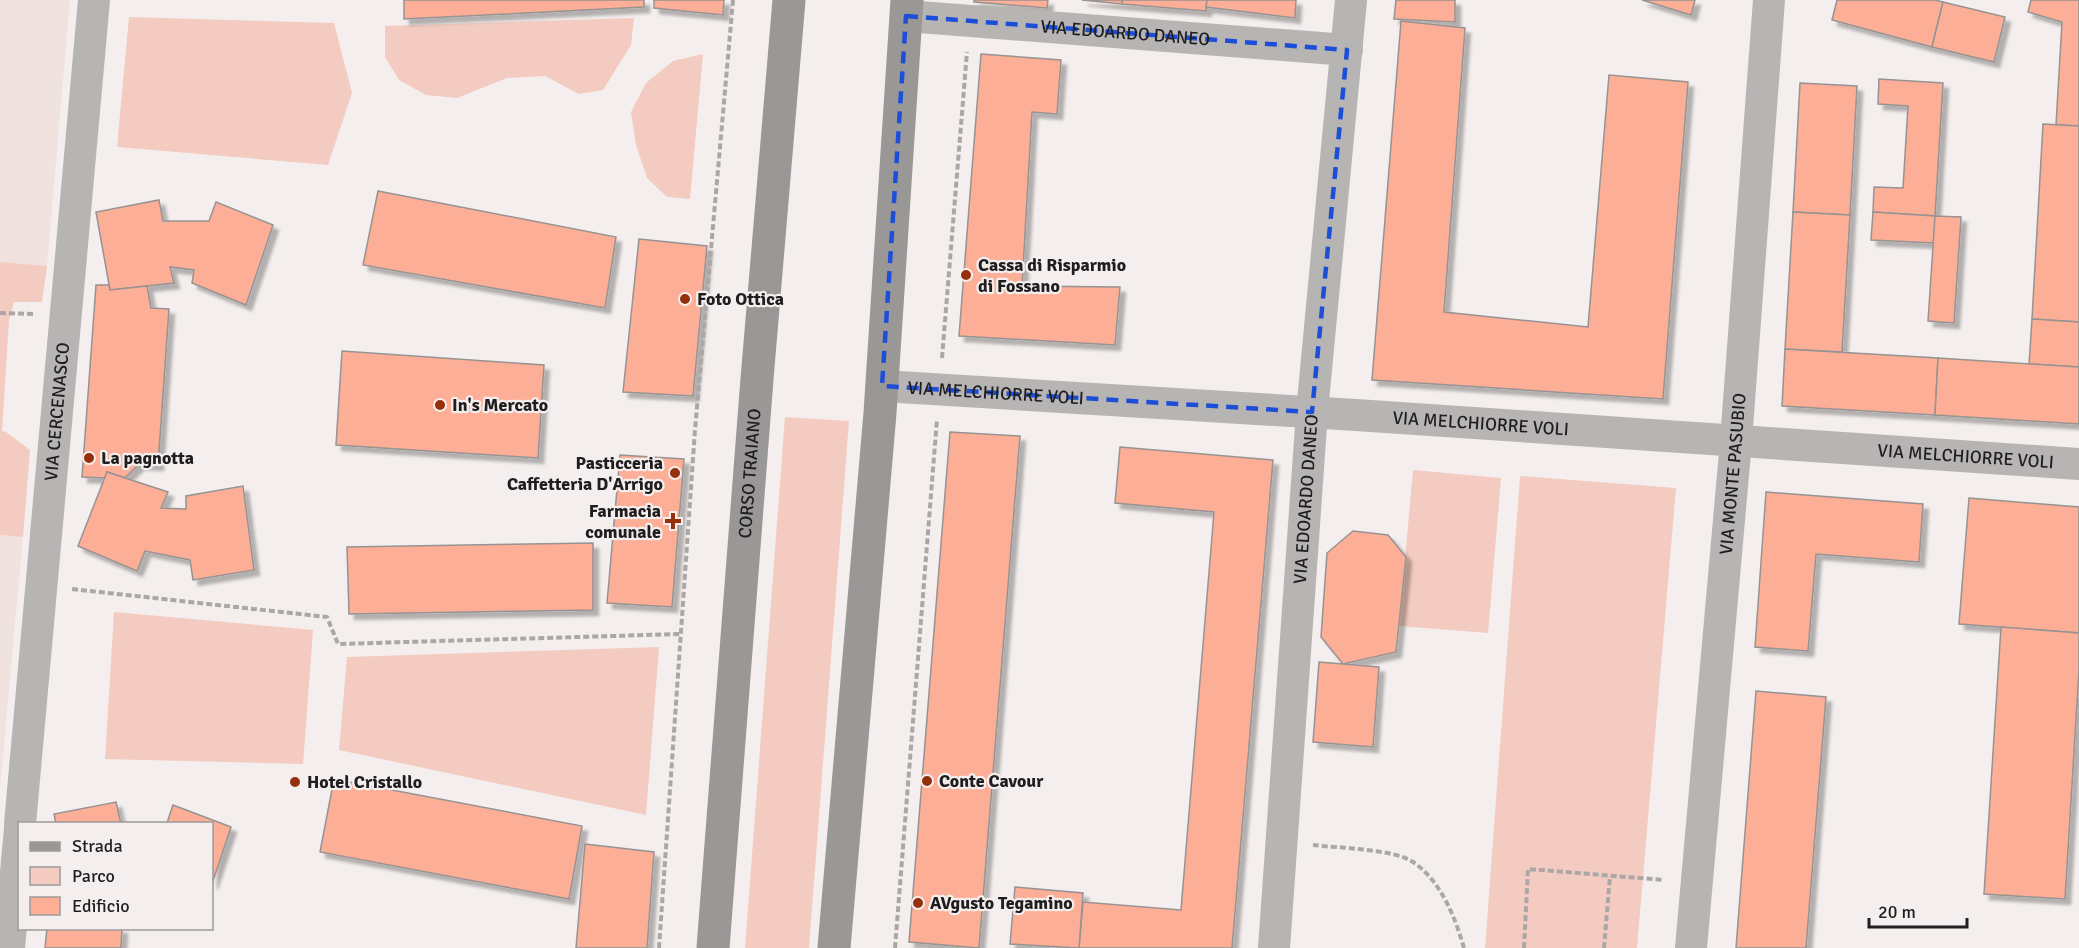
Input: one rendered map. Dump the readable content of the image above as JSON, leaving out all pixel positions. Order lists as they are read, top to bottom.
{
  "streets": {
    "main road": ["CORSO TRAIANO"],
    "street": [
      "VIA EDOARDO DANEO",
      "VIA MELCHIORRE VOLI",
      "VIA CERCENASCO",
      "VIA MONTE PASUBIO"
    ]
  },
  "crossings": [
    ["VIA EDOARDO DANEO", "VIA MELCHIORRE VOLI"],
    ["VIA MELCHIORRE VOLI", "VIA MONTE PASUBIO"]
  ],
  "places": {
    "other": [
      "Cassa di Risparmio di Fossano",
      "Foto Ottica",
      "In's Mercato",
      "La pagnotta",
      "Pasticceria Caffetteria D'Arrigo",
      "Conte Cavour",
      "Hotel Cristallo",
      "AVgusto Tegamino"
    ],
    "health": ["Farmacia comunale"]
  },
  "legend": ["Strada", "Parco", "Edificio"],
  "scale_bar": "20 m"
}
